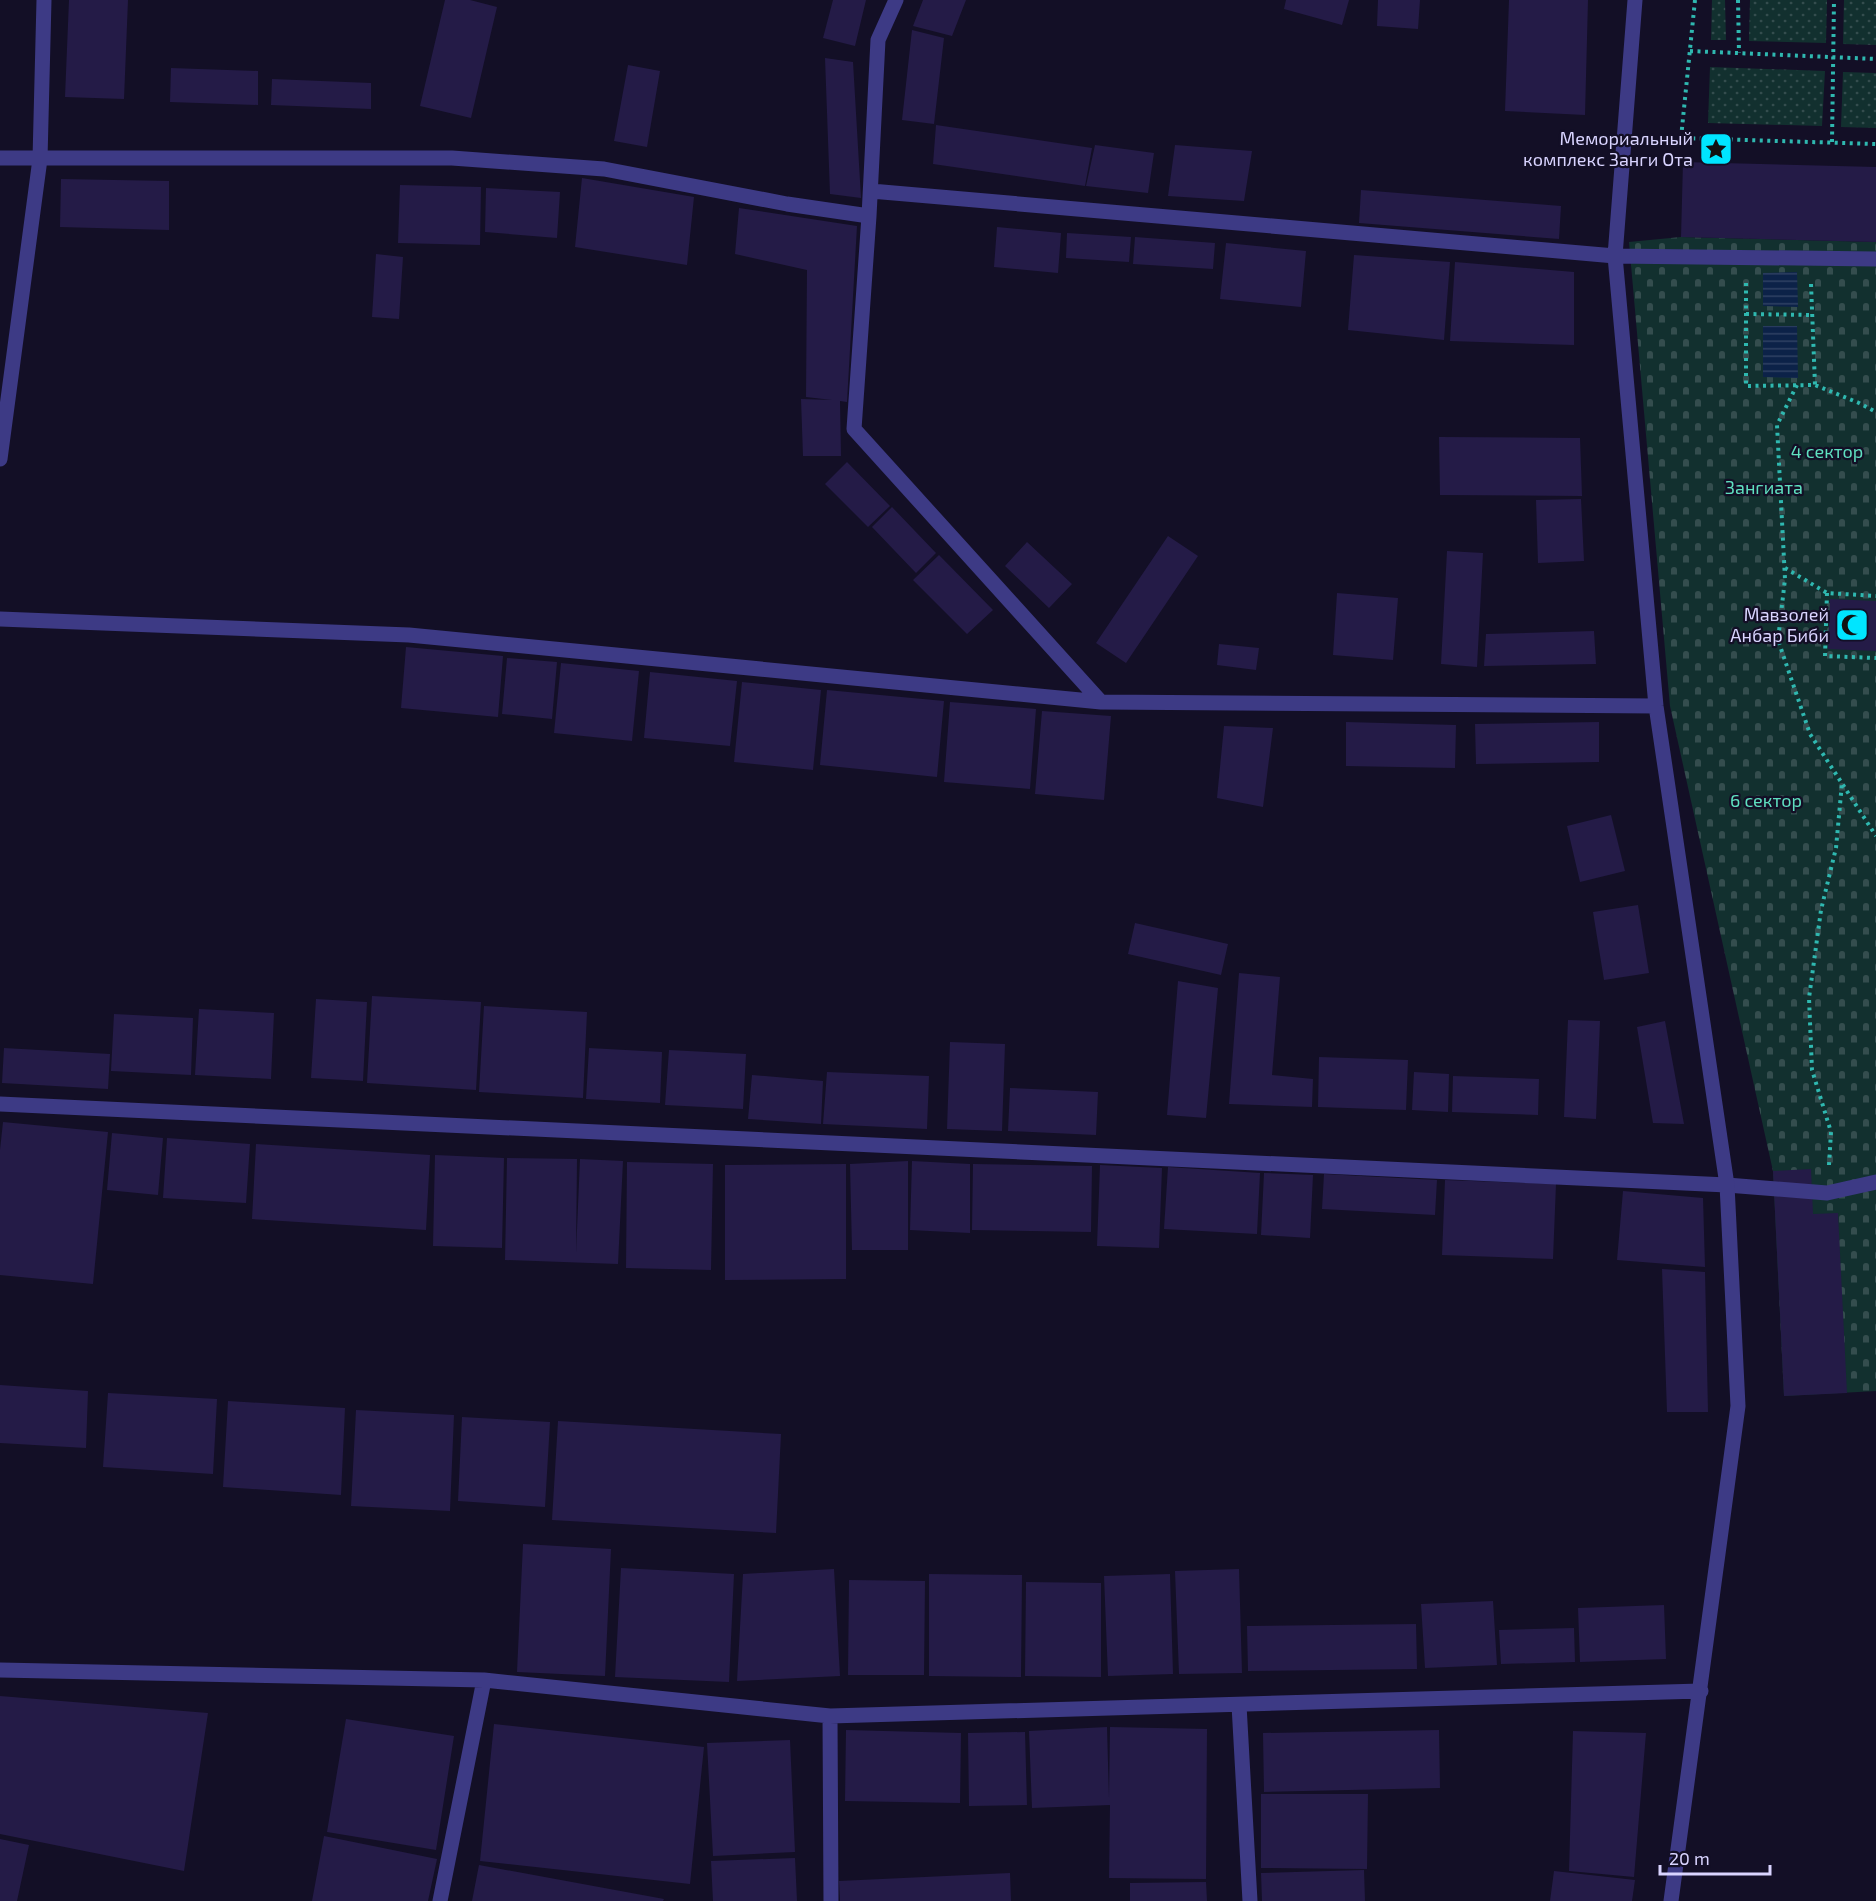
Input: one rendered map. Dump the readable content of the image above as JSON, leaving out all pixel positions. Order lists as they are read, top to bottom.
{
  "parks": ["4 сектор", "Зангиата", "6 сектор"],
  "places": {
    "place": ["Мемориальный комплекс Занги Ота"],
    "mosque": ["Мавзолей Анбар Биби"]
  },
  "scale_bar": "20 m"
}
